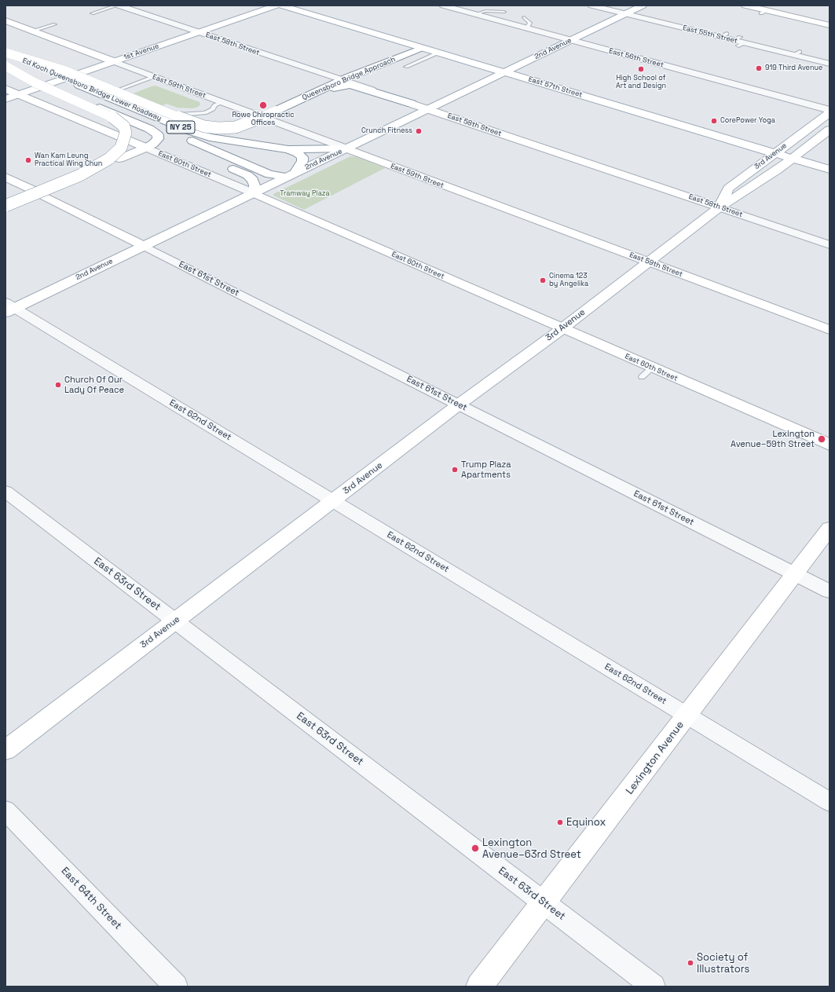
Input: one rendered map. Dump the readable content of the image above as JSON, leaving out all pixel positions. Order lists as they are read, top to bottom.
{
  "streets": {
    "main road": [
      "East 58th Street",
      "2nd Avenue",
      "1st Avenue",
      "Queensboro Bridge Approach",
      "East 59th Street",
      "East 57th Street",
      "Ed Koch Queensboro Bridge Lower Roadway",
      "NY 25",
      "3rd Avenue",
      "East 60th Street",
      "East 61st Street",
      "Lexington Avenue"
    ],
    "street": [
      "East 55th Street",
      "East 56th Street",
      "East 62nd Street",
      "East 63rd Street",
      "East 64th Street"
    ]
  },
  "crossings": [
    ["East 55th Street", "2nd Avenue"],
    ["East 58th Street", "2nd Avenue"],
    ["East 58th Street", "1st Avenue"],
    ["East 58th Street", "Queensboro Bridge Approach"],
    ["East 58th Street", "3rd Avenue"],
    ["2nd Avenue", "East 56th Street"],
    ["2nd Avenue", "East 59th Street"],
    ["2nd Avenue", "East 57th Street"],
    ["2nd Avenue", "NY 25"],
    ["2nd Avenue", "East 60th Street"],
    ["2nd Avenue", "East 61st Street"],
    ["2nd Avenue", "East 62nd Street"],
    ["1st Avenue", "East 59th Street"],
    ["1st Avenue", "East 60th Street"],
    ["Queensboro Bridge Approach", "East 57th Street"],
    ["Queensboro Bridge Approach", "Ed Koch Queensboro Bridge Lower Roadway"],
    ["East 59th Street", "NY 25"],
    ["East 59th Street", "3rd Avenue"],
    ["East 57th Street", "3rd Avenue"],
    ["Ed Koch Queensboro Bridge Lower Roadway", "NY 25"],
    ["NY 25", "East 60th Street"],
    ["3rd Avenue", "East 60th Street"],
    ["3rd Avenue", "East 61st Street"],
    ["3rd Avenue", "East 62nd Street"],
    ["3rd Avenue", "East 63rd Street"],
    ["East 61st Street", "Lexington Avenue"],
    ["East 62nd Street", "Lexington Avenue"],
    ["East 63rd Street", "Lexington Avenue"]
  ],
  "parks": ["Tramway Plaza"],
  "places": [
    "919 Third Avenue",
    "High School of Art and Design",
    "Rowe Chiropractic Offices",
    "CorePower Yoga",
    "Crunch Fitness",
    "Wan Kam Leung Practical Wing Chun",
    "Cinema 123 by Angelika",
    "Church Of Our Lady Of Peace",
    "Lexington Avenue–59th Street",
    "Trump Plaza Apartments",
    "Equinox",
    "Lexington Avenue–63rd Street",
    "Society of Illustrators"
  ]
}
